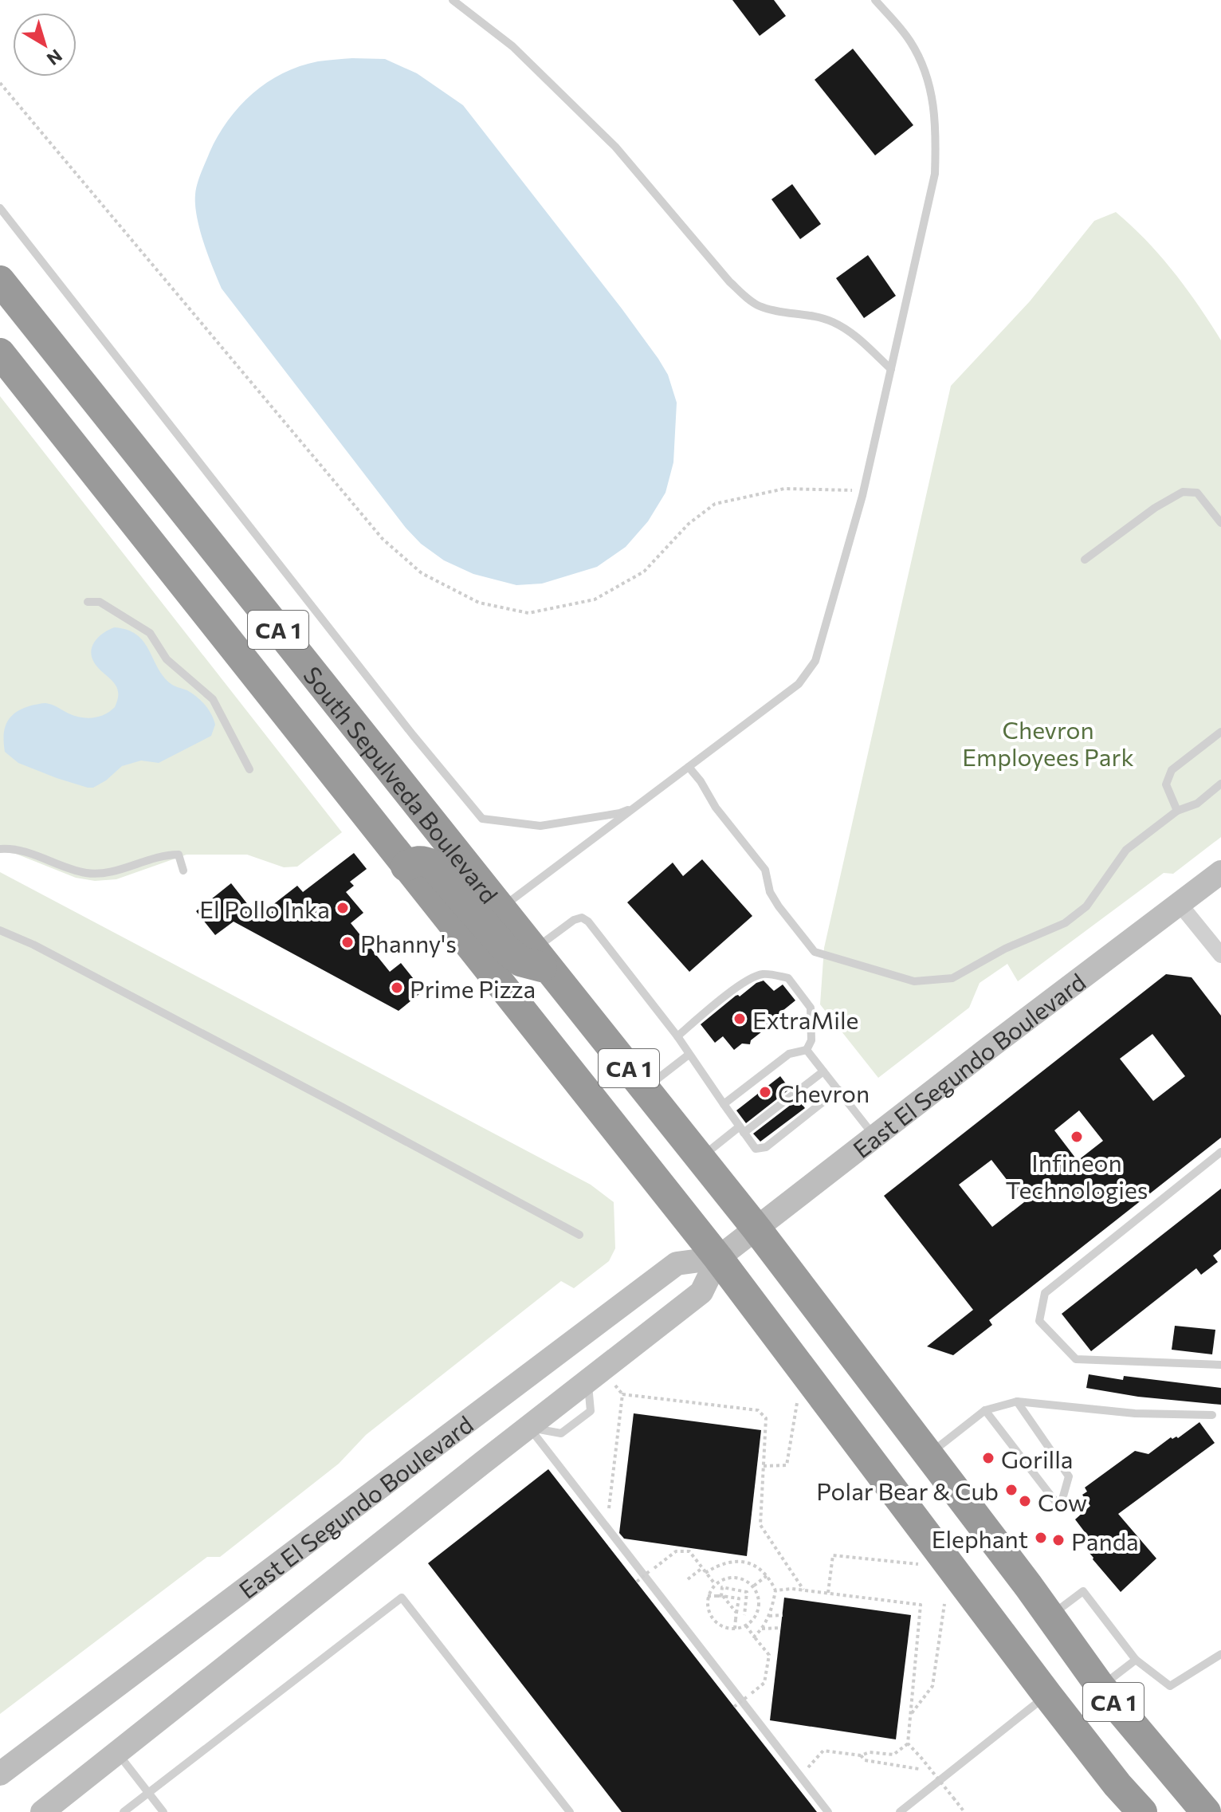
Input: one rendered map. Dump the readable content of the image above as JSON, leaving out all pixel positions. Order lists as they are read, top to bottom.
{
  "streets": {
    "highway": ["CA 1", "South Sepulveda Boulevard"],
    "main road": ["East El Segundo Boulevard"]
  },
  "crossings": [
    ["CA 1", "South Sepulveda Boulevard"],
    ["CA 1", "East El Segundo Boulevard"],
    ["South Sepulveda Boulevard", "East El Segundo Boulevard"]
  ],
  "parks": ["Chevron Employees Park"],
  "places": [
    "El Pollo Inka",
    "Phanny's",
    "Prime Pizza",
    "ExtraMile",
    "Chevron",
    "Infineon Technologies",
    "Gorilla",
    "Polar Bear & Cub",
    "Cow",
    "Elephant",
    "Panda"
  ],
  "north": "bottom right"
}
